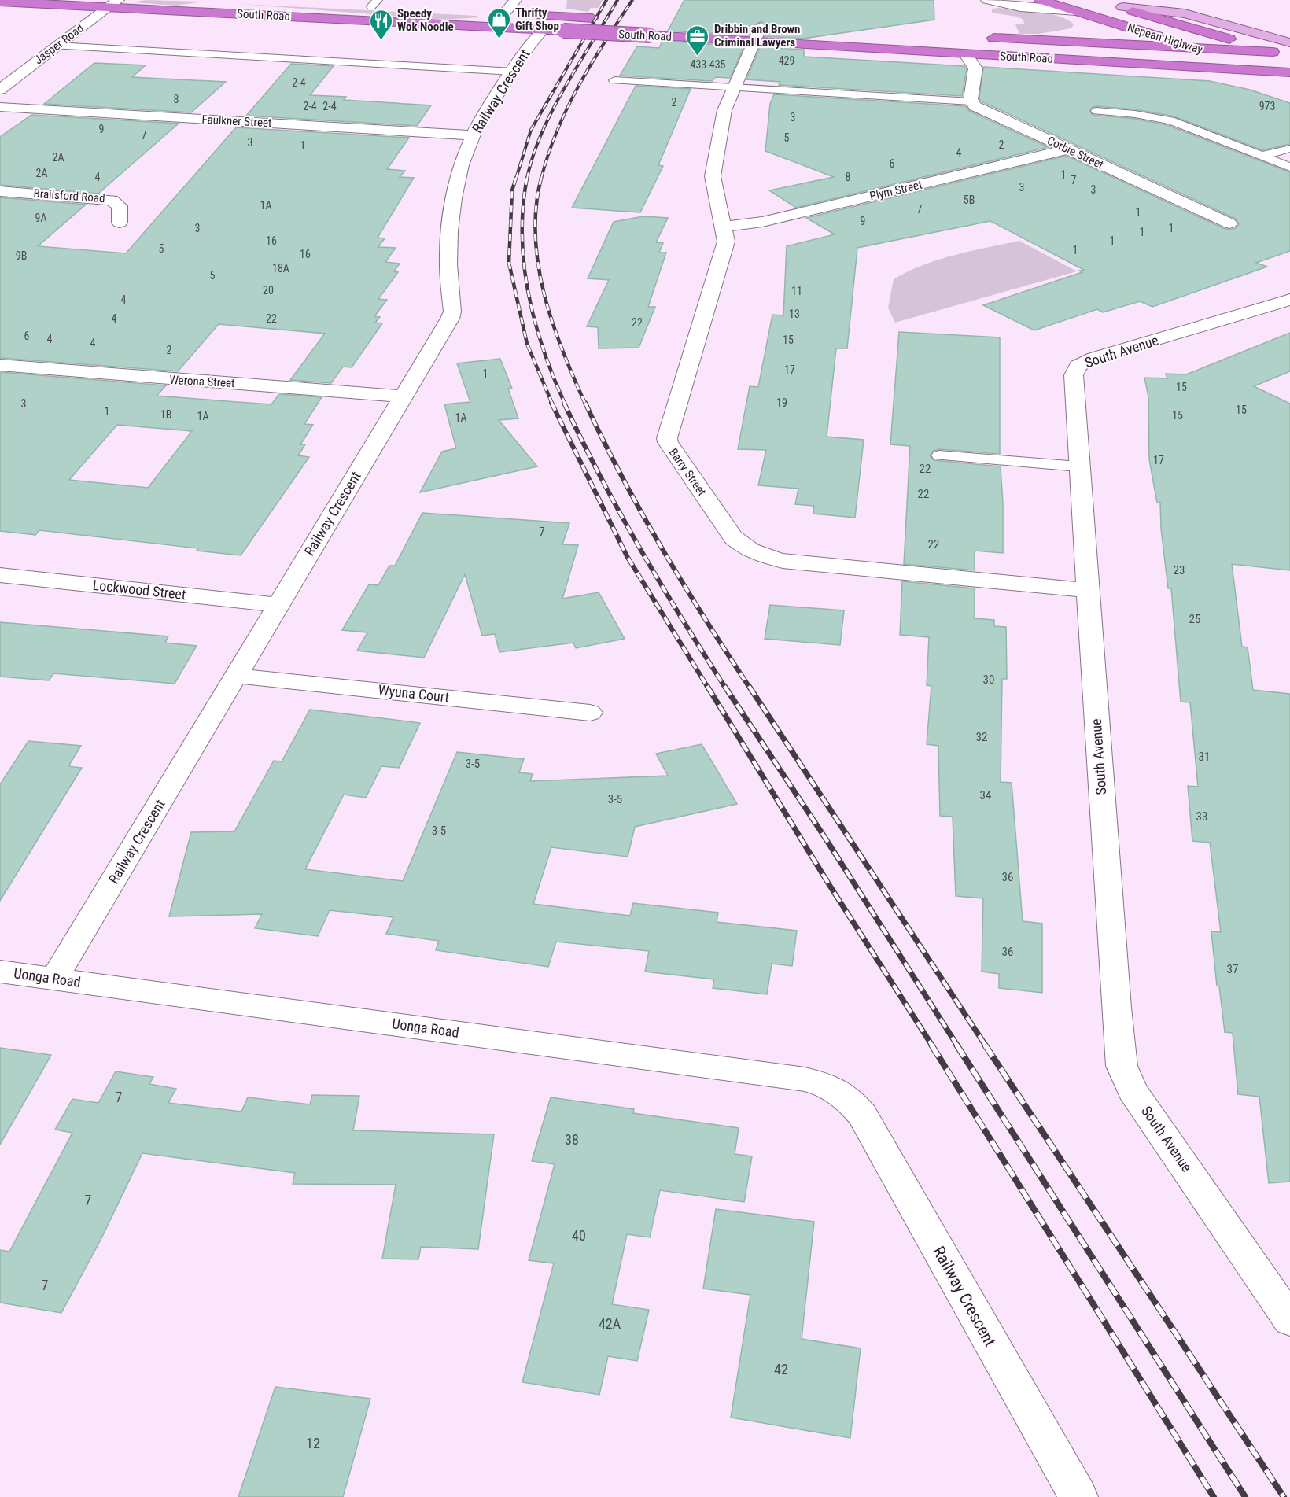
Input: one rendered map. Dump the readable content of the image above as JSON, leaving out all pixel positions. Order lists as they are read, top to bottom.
{
  "streets": {
    "highway": ["South Road", "Nepean Highway"],
    "street": [
      "Jasper Road",
      "Railway Crescent",
      "Faulkner Street",
      "Corbie Street",
      "Plym Street",
      "Brailsford Road",
      "South Avenue",
      "Werona Street",
      "Barry Street",
      "Lockwood Street",
      "Wyuna Court",
      "Uonga Road"
    ]
  },
  "crossings": [
    ["South Road", "Nepean Highway"],
    ["South Road", "Jasper Road"],
    ["South Road", "Railway Crescent"],
    ["South Road", "Barry Street"],
    ["Railway Crescent", "Faulkner Street"],
    ["Railway Crescent", "Werona Street"],
    ["Railway Crescent", "Lockwood Street"],
    ["Railway Crescent", "Wyuna Court"],
    ["Railway Crescent", "Uonga Road"],
    ["Corbie Street", "Plym Street"],
    ["Plym Street", "Barry Street"],
    ["South Avenue", "Barry Street"]
  ],
  "places": {
    "shop": ["Thrifty Gift Shop"],
    "restaurant": ["Speedy Wok Noodle"],
    "office": ["Dribbin and Brown Criminal Lawyers"]
  },
  "house_numbers": [
    "429",
    "433-435",
    "2-4",
    "8",
    "2",
    "2-4",
    "2-4",
    "973",
    "3",
    "9",
    "7",
    "5",
    "3",
    "2",
    "1",
    "4",
    "2A",
    "6",
    "2A",
    "1",
    "4",
    "8",
    "7",
    "3",
    "3",
    "5B",
    "1A",
    "7",
    "1",
    "9A",
    "9",
    "3",
    "1",
    "1",
    "16",
    "1",
    "5",
    "1",
    "16",
    "9B",
    "18A",
    "5",
    "20",
    "11",
    "4",
    "13",
    "4",
    "22",
    "22",
    "6",
    "4",
    "15",
    "4",
    "2",
    "17",
    "1",
    "15",
    "19",
    "3",
    "15",
    "1",
    "1B",
    "15",
    "1A",
    "1A",
    "17",
    "22",
    "22",
    "7",
    "22",
    "23",
    "25",
    "30",
    "32",
    "31",
    "3-5",
    "34",
    "3-5",
    "33",
    "3-5",
    "36",
    "36",
    "37",
    "7",
    "38",
    "7",
    "40",
    "7",
    "42A",
    "42",
    "12"
  ]
}
